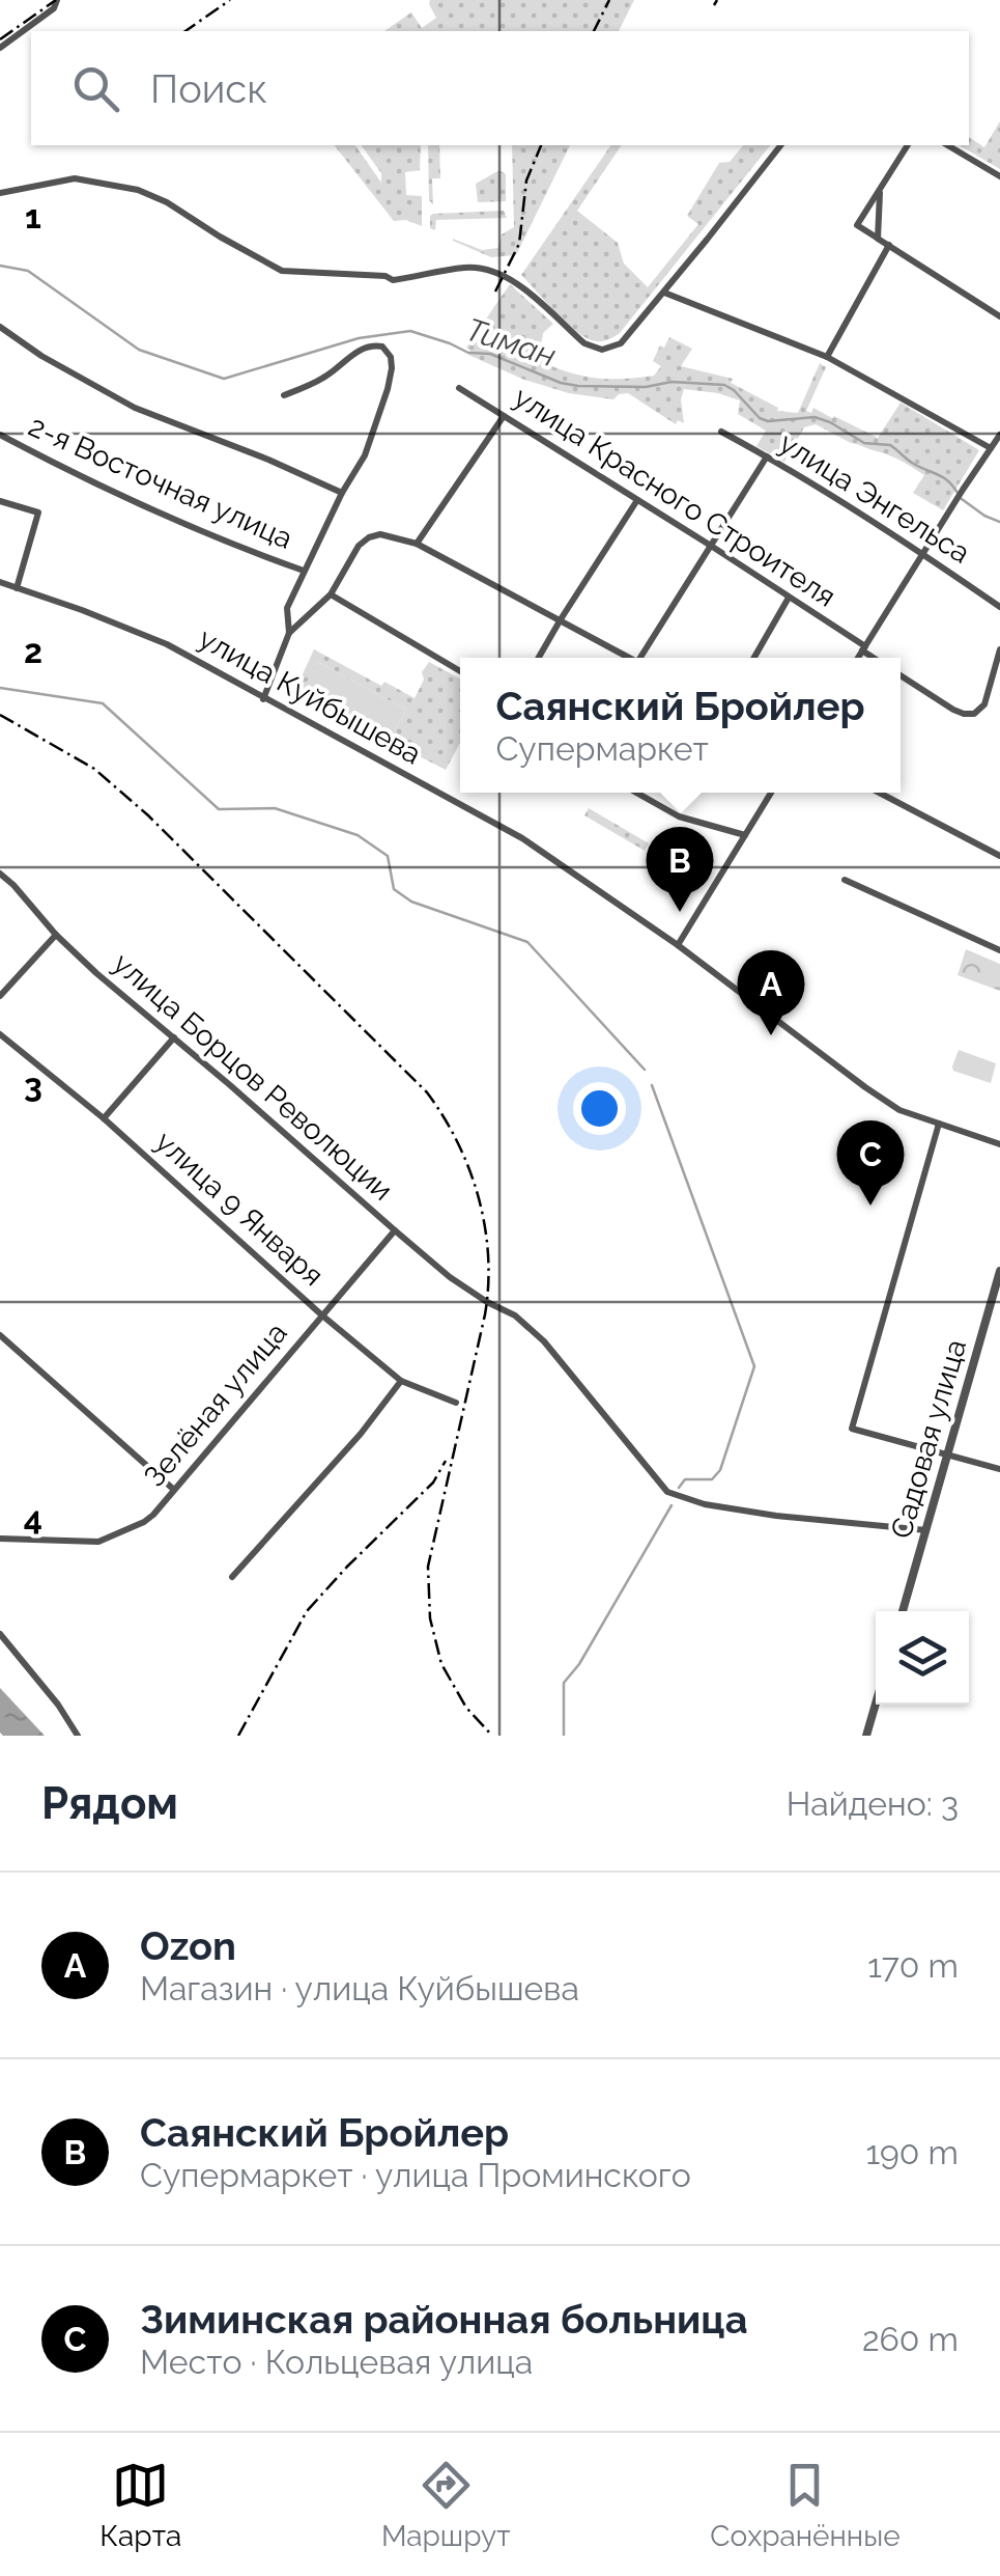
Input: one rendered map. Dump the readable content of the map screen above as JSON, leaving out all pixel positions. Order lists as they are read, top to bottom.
{
  "streets": {
    "street": [
      "2-я Восточная улица",
      "улица Красного Строителя",
      "улица Энгельса",
      "улица Куйбышева",
      "улица Борцов Революции",
      "улица 9 Января",
      "Зелёная улица",
      "Садовая улица"
    ]
  },
  "crossings": [
    ["улица Борцов Революции", "Зелёная улица"],
    ["улица Борцов Революции", "Садовая улица"],
    ["улица 9 Января", "Зелёная улица"]
  ],
  "water": ["Тиман"],
  "page": {
    "search": "Поиск",
    "popup": ["Саянский Бройлер", "Супермаркет"],
    "pins": ["B", "A", "C"],
    "heading": ["Рядом", "Найдено: 3"],
    "list": [
      {
        "mark": "A",
        "name": "Ozon",
        "note": "Магазин · улица Куйбышева",
        "value": "170 m"
      },
      {
        "mark": "B",
        "name": "Саянский Бройлер",
        "note": "Супермаркет · улица Проминского",
        "value": "190 m"
      },
      {
        "mark": "C",
        "name": "Зиминская районная больница",
        "note": "Место · Кольцевая улица",
        "value": "260 m"
      }
    ],
    "nav": ["Карта", "Маршрут", "Сохранённые"]
  },
  "grid": {
    "rows": [
      "1",
      "2",
      "3",
      "4"
    ]
  }
}
